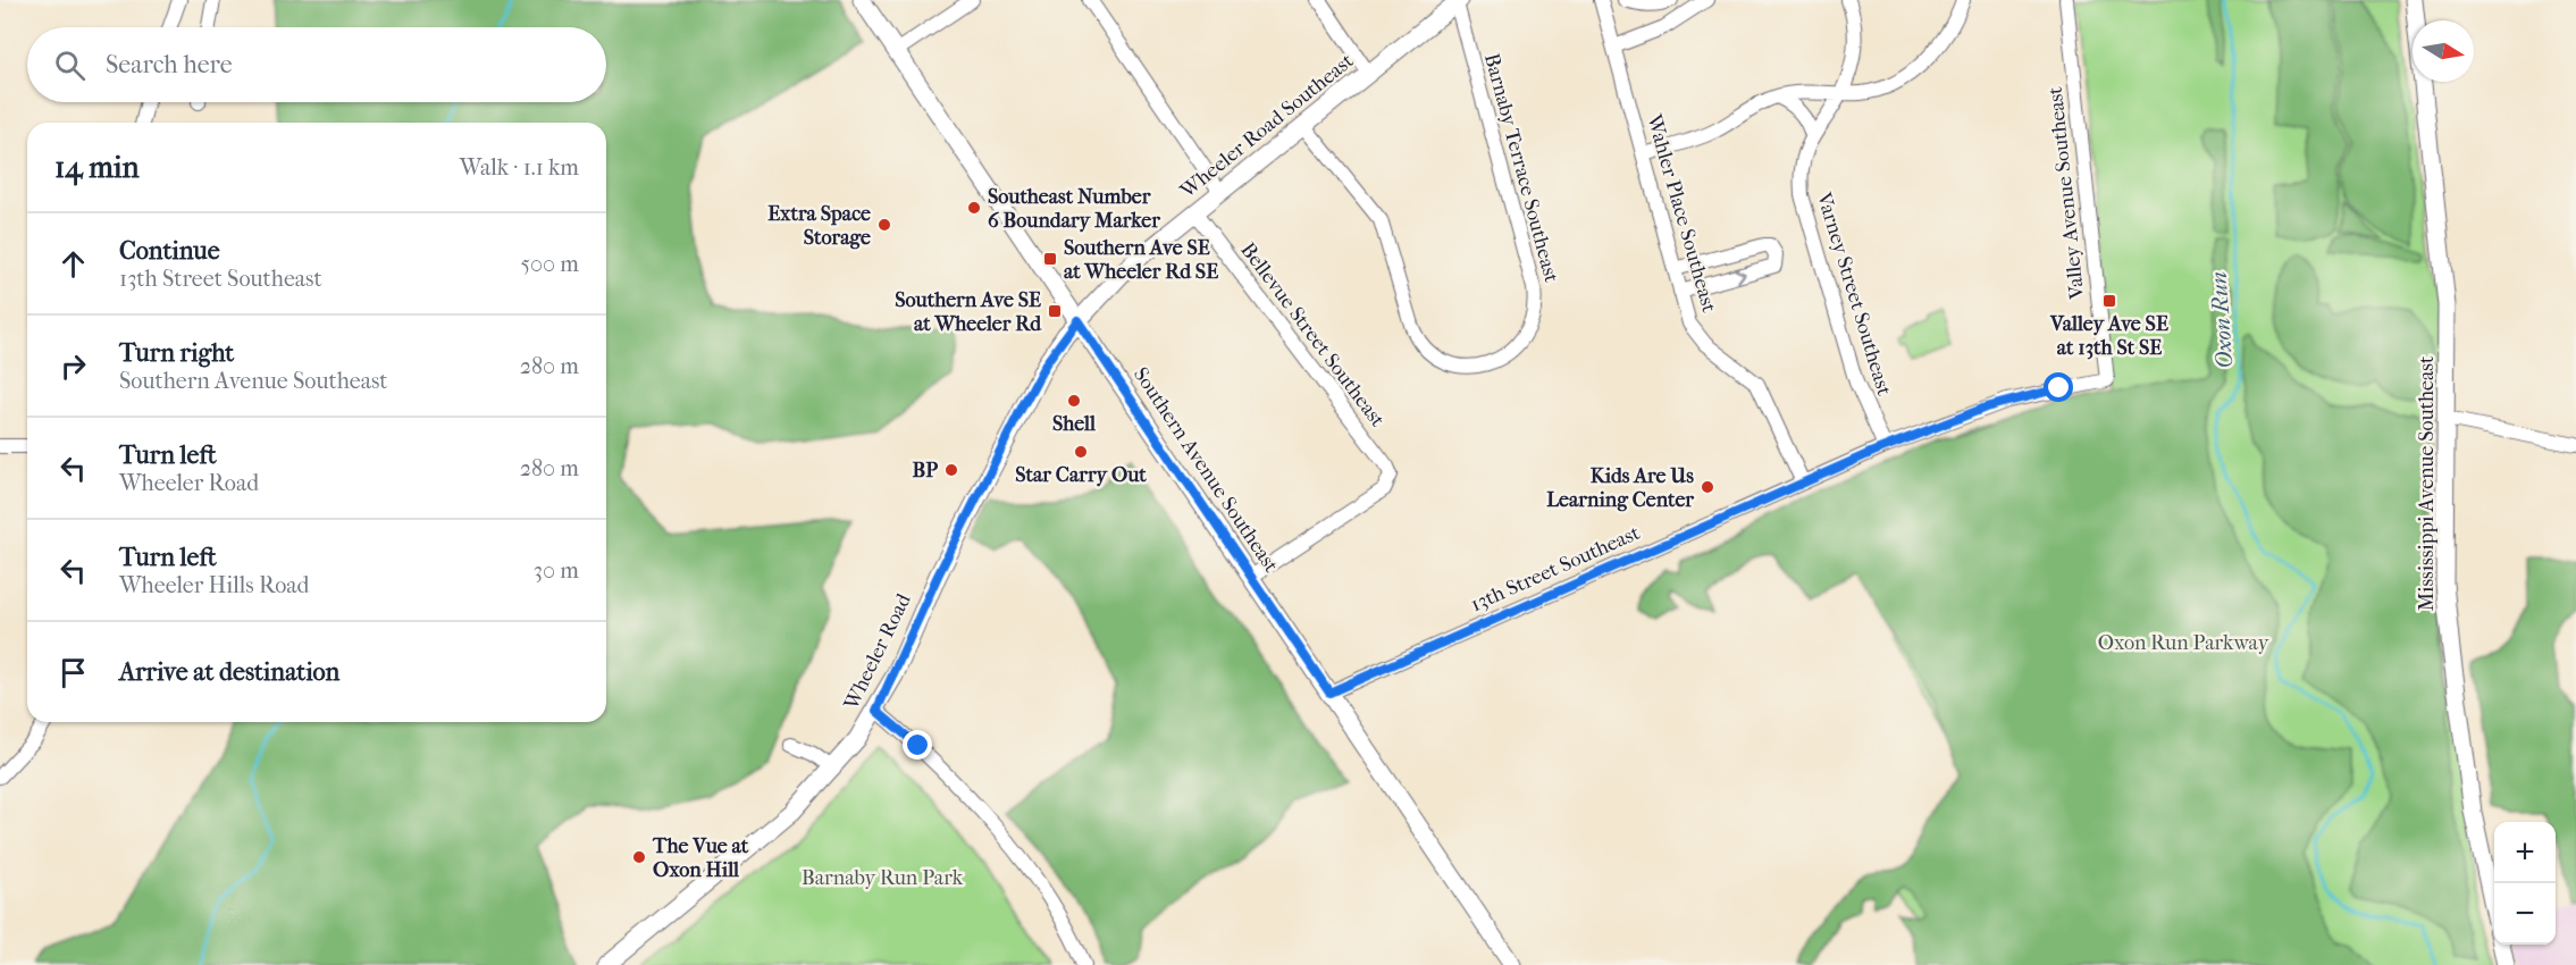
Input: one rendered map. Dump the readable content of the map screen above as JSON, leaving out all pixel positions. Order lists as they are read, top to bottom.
{
  "streets": {
    "main road": [
      "Wheeler Road Southeast",
      "Southern Avenue Southeast",
      "Mississippi Avenue Southeast",
      "Wheeler Road"
    ],
    "street": [
      "Barnaby Terrace Southeast",
      "Valley Avenue Southeast",
      "Wahler Place Southeast",
      "Varney Street Southeast",
      "Bellevue Street Southeast",
      "13th Street Southeast"
    ]
  },
  "crossings": [
    ["Wheeler Road Southeast", "Barnaby Terrace Southeast"],
    ["Wheeler Road Southeast", "Bellevue Street Southeast"],
    ["Wheeler Road Southeast", "Southern Avenue Southeast"],
    ["Wheeler Road Southeast", "Wheeler Road"],
    ["Valley Avenue Southeast", "13th Street Southeast"],
    ["Wahler Place Southeast", "13th Street Southeast"],
    ["Varney Street Southeast", "13th Street Southeast"],
    ["Bellevue Street Southeast", "Southern Avenue Southeast"],
    ["Southern Avenue Southeast", "13th Street Southeast"],
    ["Southern Avenue Southeast", "Wheeler Road"]
  ],
  "water": ["Oxon Run"],
  "parks": ["Oxon Run Parkway", "Barnaby Run Park"],
  "places": {
    "other": [
      "Southeast Number 6 Boundary Marker",
      "Extra Space Storage",
      "Shell",
      "Star Carry Out",
      "BP",
      "Kids Are Us Learning Center",
      "The Vue at Oxon Hill"
    ],
    "transit": ["Southern Ave SE at Wheeler Rd SE", "Valley Ave SE at 13th St SE", "Southern Ave SE at Wheeler Rd"]
  },
  "north": "right",
  "page": {
    "search": "Search here",
    "heading": ["14 min", "Walk · 1.1 km"],
    "list": [
      ["Continue", "13th Street Southeast", "500 m"],
      ["Turn right", "Southern Avenue Southeast", "280 m"],
      ["Turn left", "Wheeler Road", "280 m"],
      ["Turn left", "Wheeler Hills Road", "30 m"],
      "Arrive at destination"
    ],
    "map_buttons": ["+", "−"]
  }
}
